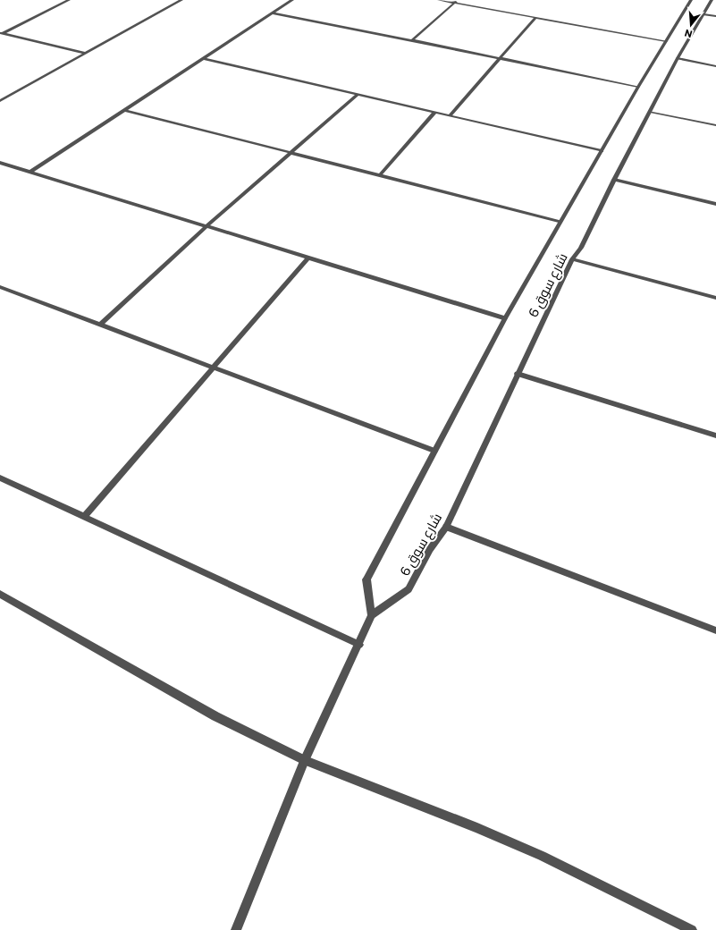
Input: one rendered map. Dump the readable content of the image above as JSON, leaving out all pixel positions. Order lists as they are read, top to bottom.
{
  "streets": {
    "street": ["شارع سوق 6"]
  },
  "north": "bottom"
}
